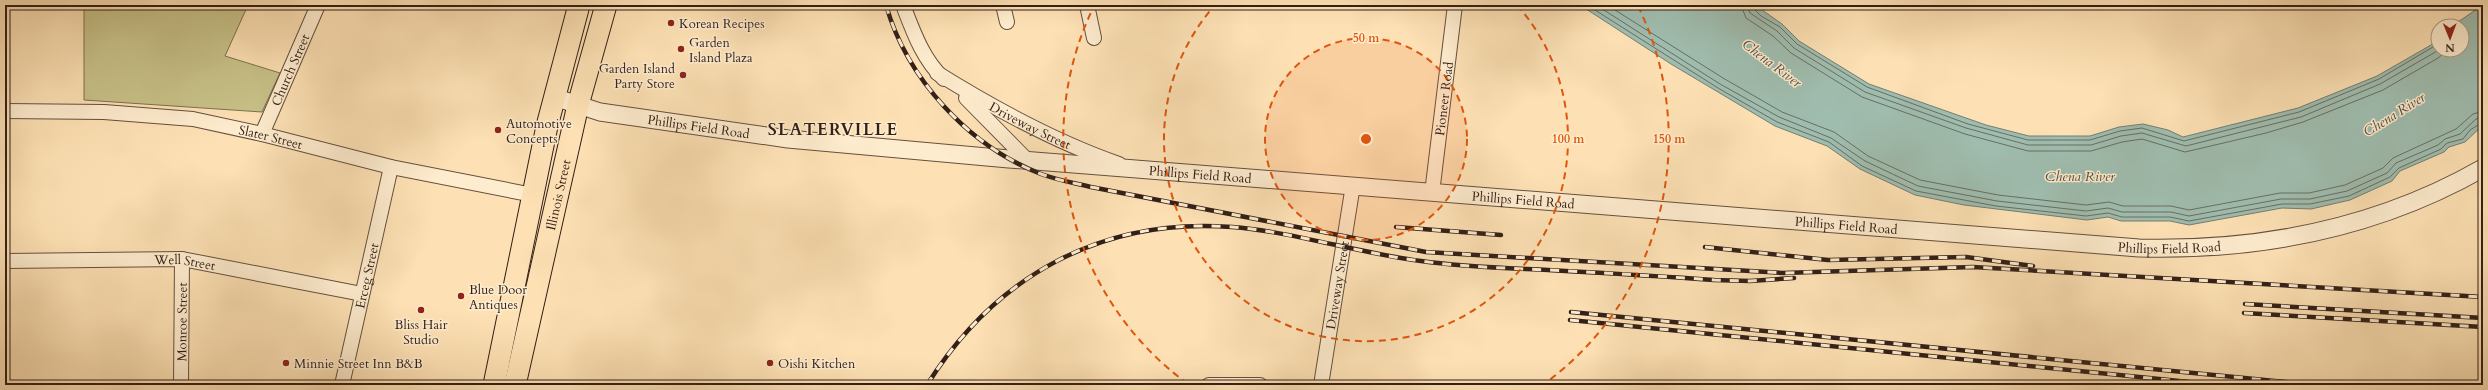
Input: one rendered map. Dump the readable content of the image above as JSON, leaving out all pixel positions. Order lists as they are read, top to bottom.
{
  "streets": {
    "main road": ["Illinois Street"],
    "street": [
      "Church Street",
      "Pioneer Road",
      "Driveway Street",
      "Phillips Field Road",
      "Slater Street",
      "Well Street",
      "Erceg Street",
      "Monroe Street"
    ]
  },
  "crossings": [
    ["Church Street", "Slater Street"],
    ["Pioneer Road", "Phillips Field Road"],
    ["Driveway Street", "Phillips Field Road"],
    ["Phillips Field Road", "Illinois Street"],
    ["Slater Street", "Illinois Street"],
    ["Slater Street", "Erceg Street"],
    ["Well Street", "Erceg Street"],
    ["Well Street", "Monroe Street"]
  ],
  "districts": ["SLATERVILLE"],
  "water": ["Chena River"],
  "places": [
    "Korean Recipes",
    "Garden Island Plaza",
    "Garden Island Party Store",
    "Automotive Concepts",
    "Blue Door Antiques",
    "Bliss Hair Studio",
    "Minnie Street Inn B&B",
    "Oishi Kitchen"
  ],
  "north": "bottom",
  "rings": ["50 m", "100 m", "150 m"]
}
